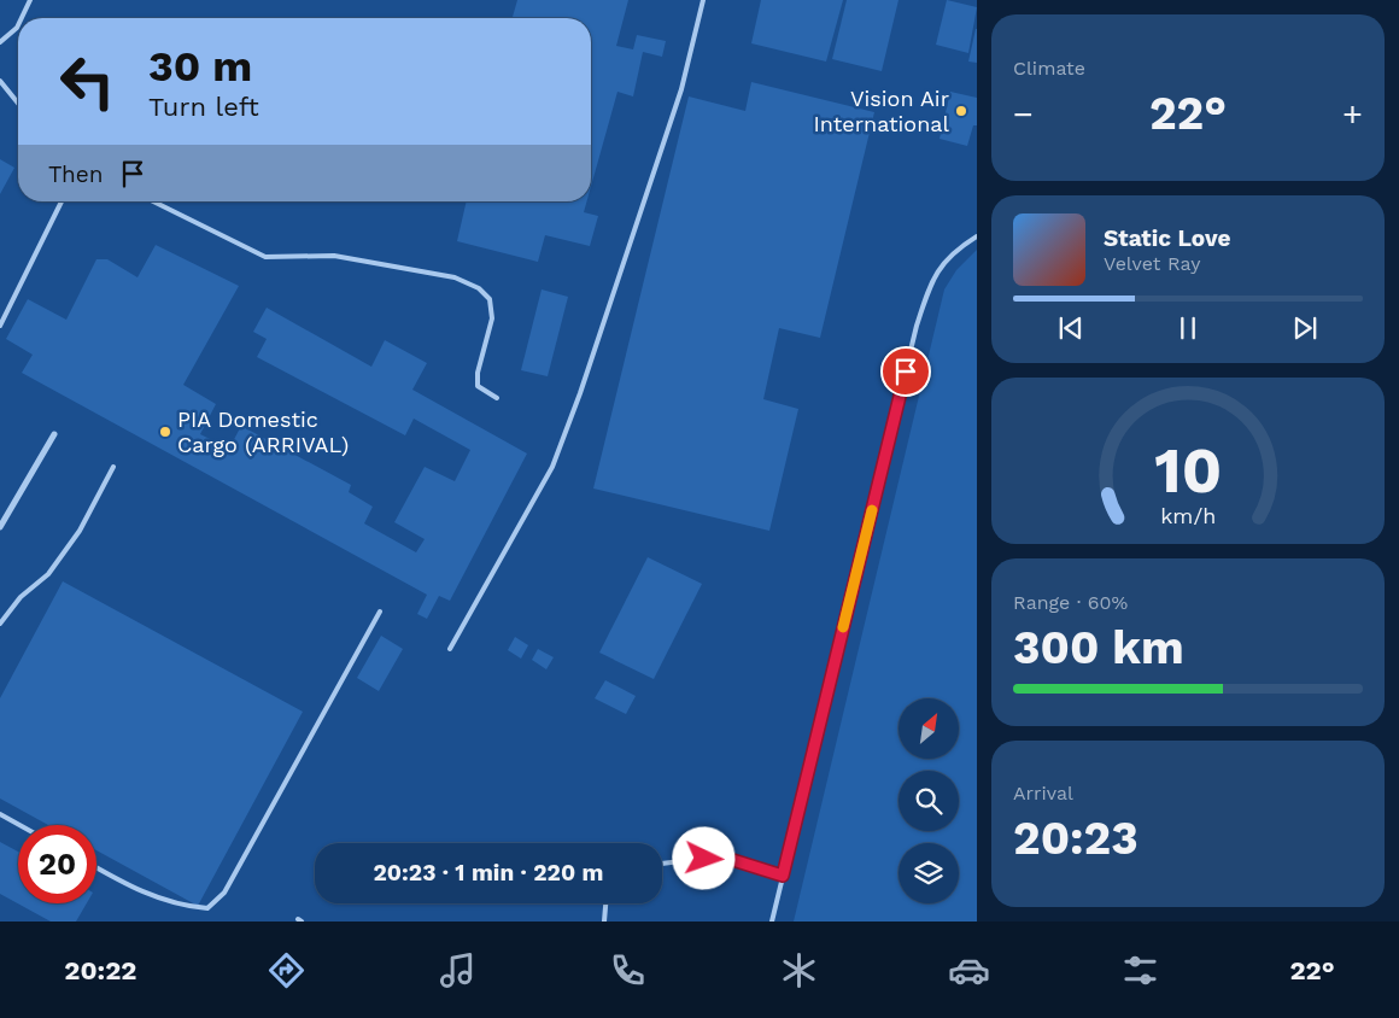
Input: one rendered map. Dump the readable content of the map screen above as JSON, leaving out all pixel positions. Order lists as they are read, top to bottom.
{
  "places": ["Vision Air International", "PIA Domestic Cargo (ARRIVAL)"],
  "north": "top right",
  "page": {
    "tile": [
      "Climate",
      ["Range · 60%", "300 km"],
      ["Arrival", "20:23"]
    ],
    "turn": ["30 m", "Turn left"],
    "heat": ["−", "22°", "+"],
    "then": "Then",
    "song": ["Static Love", "Velvet Ray"],
    "limit": "20",
    "trip": "20:23 · 1 min · 220 m",
    "tabs": ["20:22", "22°"],
    "gauge": ["10", "km/h"]
  }
}
